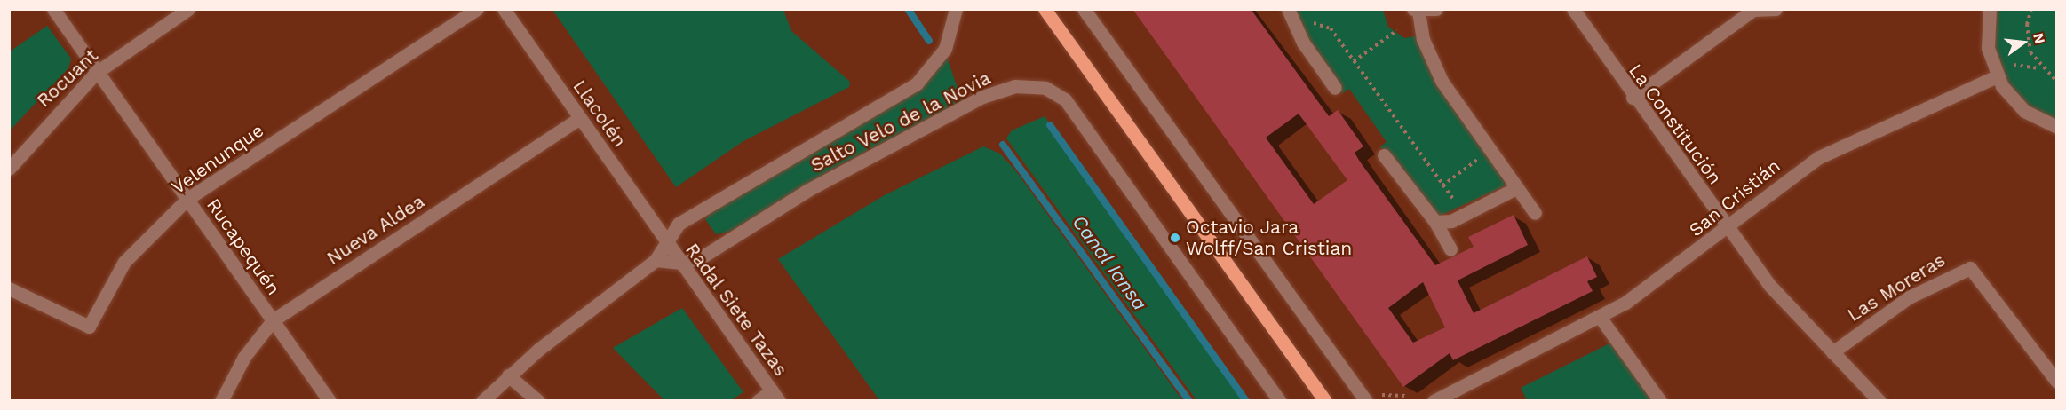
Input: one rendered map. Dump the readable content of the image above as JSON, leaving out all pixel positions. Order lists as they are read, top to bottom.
{
  "streets": {
    "street": [
      "Rocuant",
      "Llacolén",
      "Salto Velo de la Novia",
      "La Constitución",
      "Velenunque",
      "San Cristián",
      "Nueva Aldea",
      "Rucapequén",
      "Las Moreras",
      "Radal Siete Tazas"
    ]
  },
  "crossings": [
    ["Rocuant", "Rucapequén"],
    ["Llacolén", "Salto Velo de la Novia"],
    ["Llacolén", "Nueva Aldea"],
    ["Llacolén", "Radal Siete Tazas"],
    ["Salto Velo de la Novia", "Radal Siete Tazas"],
    ["La Constitución", "San Cristián"],
    ["La Constitución", "Las Moreras"],
    ["Velenunque", "Rucapequén"],
    ["Nueva Aldea", "Rucapequén"]
  ],
  "water": ["Canal Iansa"],
  "places": ["Octavio Jara Wolff/San Cristian"],
  "north": "right"
}
